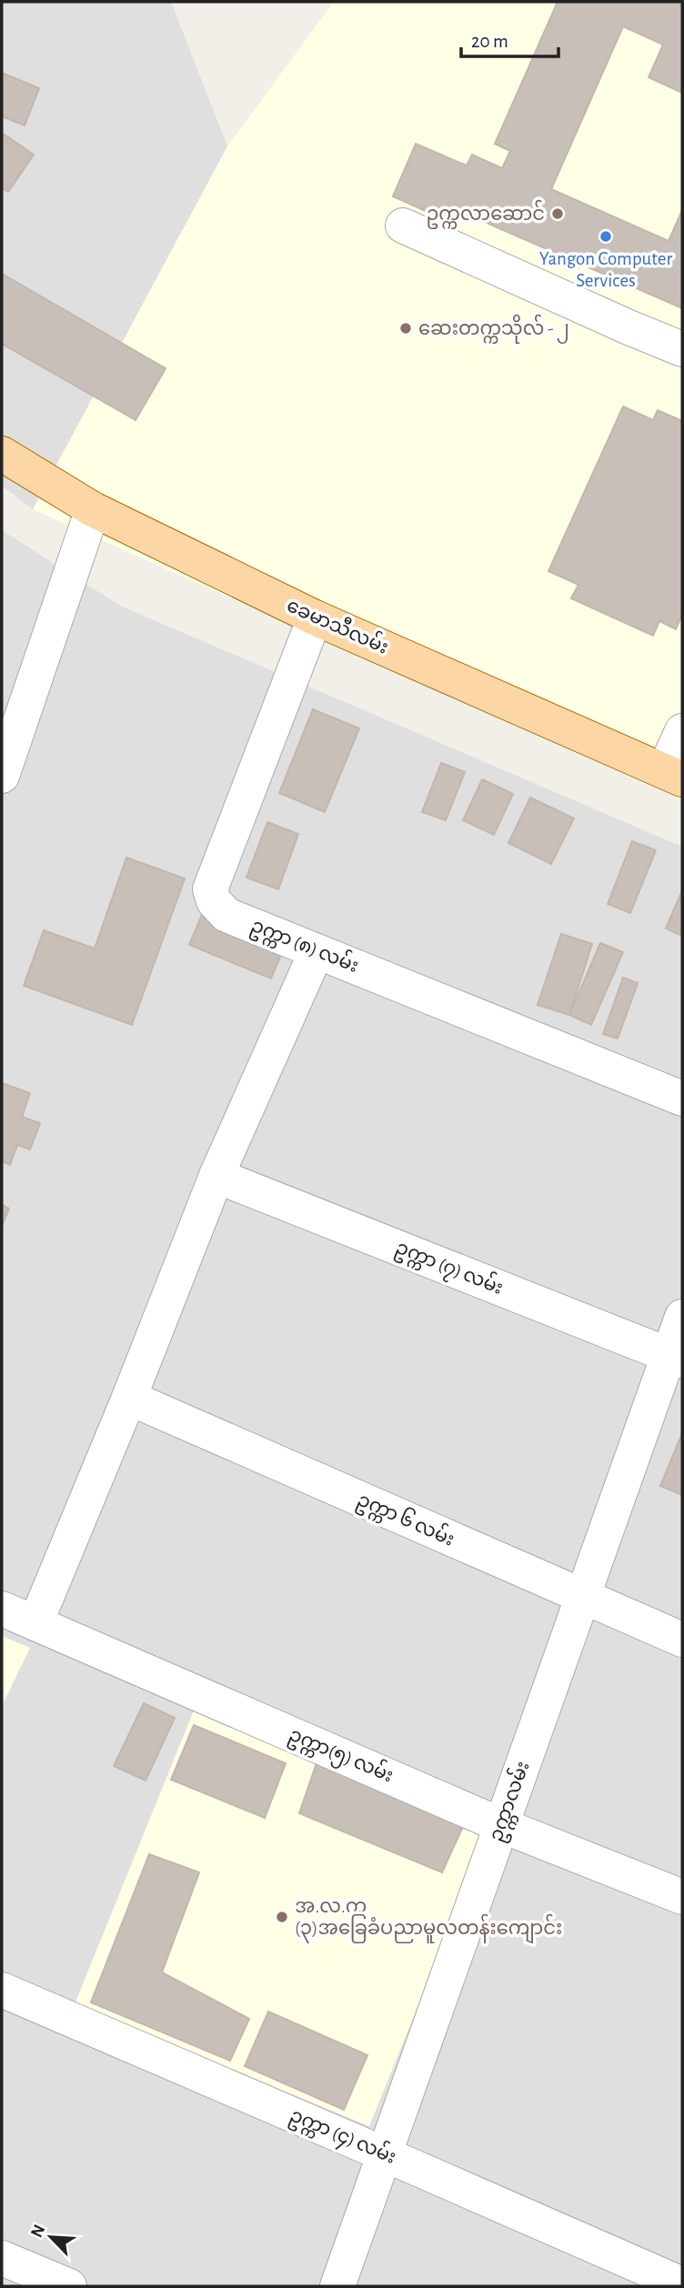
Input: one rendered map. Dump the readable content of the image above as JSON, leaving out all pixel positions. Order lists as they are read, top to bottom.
{
  "streets": {
    "main road": ["ခေမာသီလမ်း"],
    "street": [
      "ဥက္ကာ (၈) လမ်း",
      "ဥက္ကာ (၇) လမ်း",
      "ဥက္ကာ ၆ လမ်း",
      "ဥက္ကာ(၅) လမ်း",
      "ဥက္ကာလမ်း",
      "ဥက္ကာ (၄) လမ်း"
    ]
  },
  "crossings": [
    ["ခေမာသီလမ်း", "ဥက္ကာ (၈) လမ်း"],
    ["ဥက္ကာ (၇) လမ်း", "ဥက္ကာလမ်း"],
    ["ဥက္ကာ ၆ လမ်း", "ဥက္ကာလမ်း"],
    ["ဥက္ကာ(၅) လမ်း", "ဥက္ကာလမ်း"],
    ["ဥက္ကာလမ်း", "ဥက္ကာ (၄) လမ်း"]
  ],
  "places": [
    "ဥက္ကလာဆောင်",
    "Yangon Computer Services",
    "ဆေးတက္ကသိုလ် - ၂",
    "အ.လ.က (၃)အခြေခံပညာမူလတန်းကျောင်း"
  ],
  "scale_bar": "20 m",
  "north": "top left"
}
